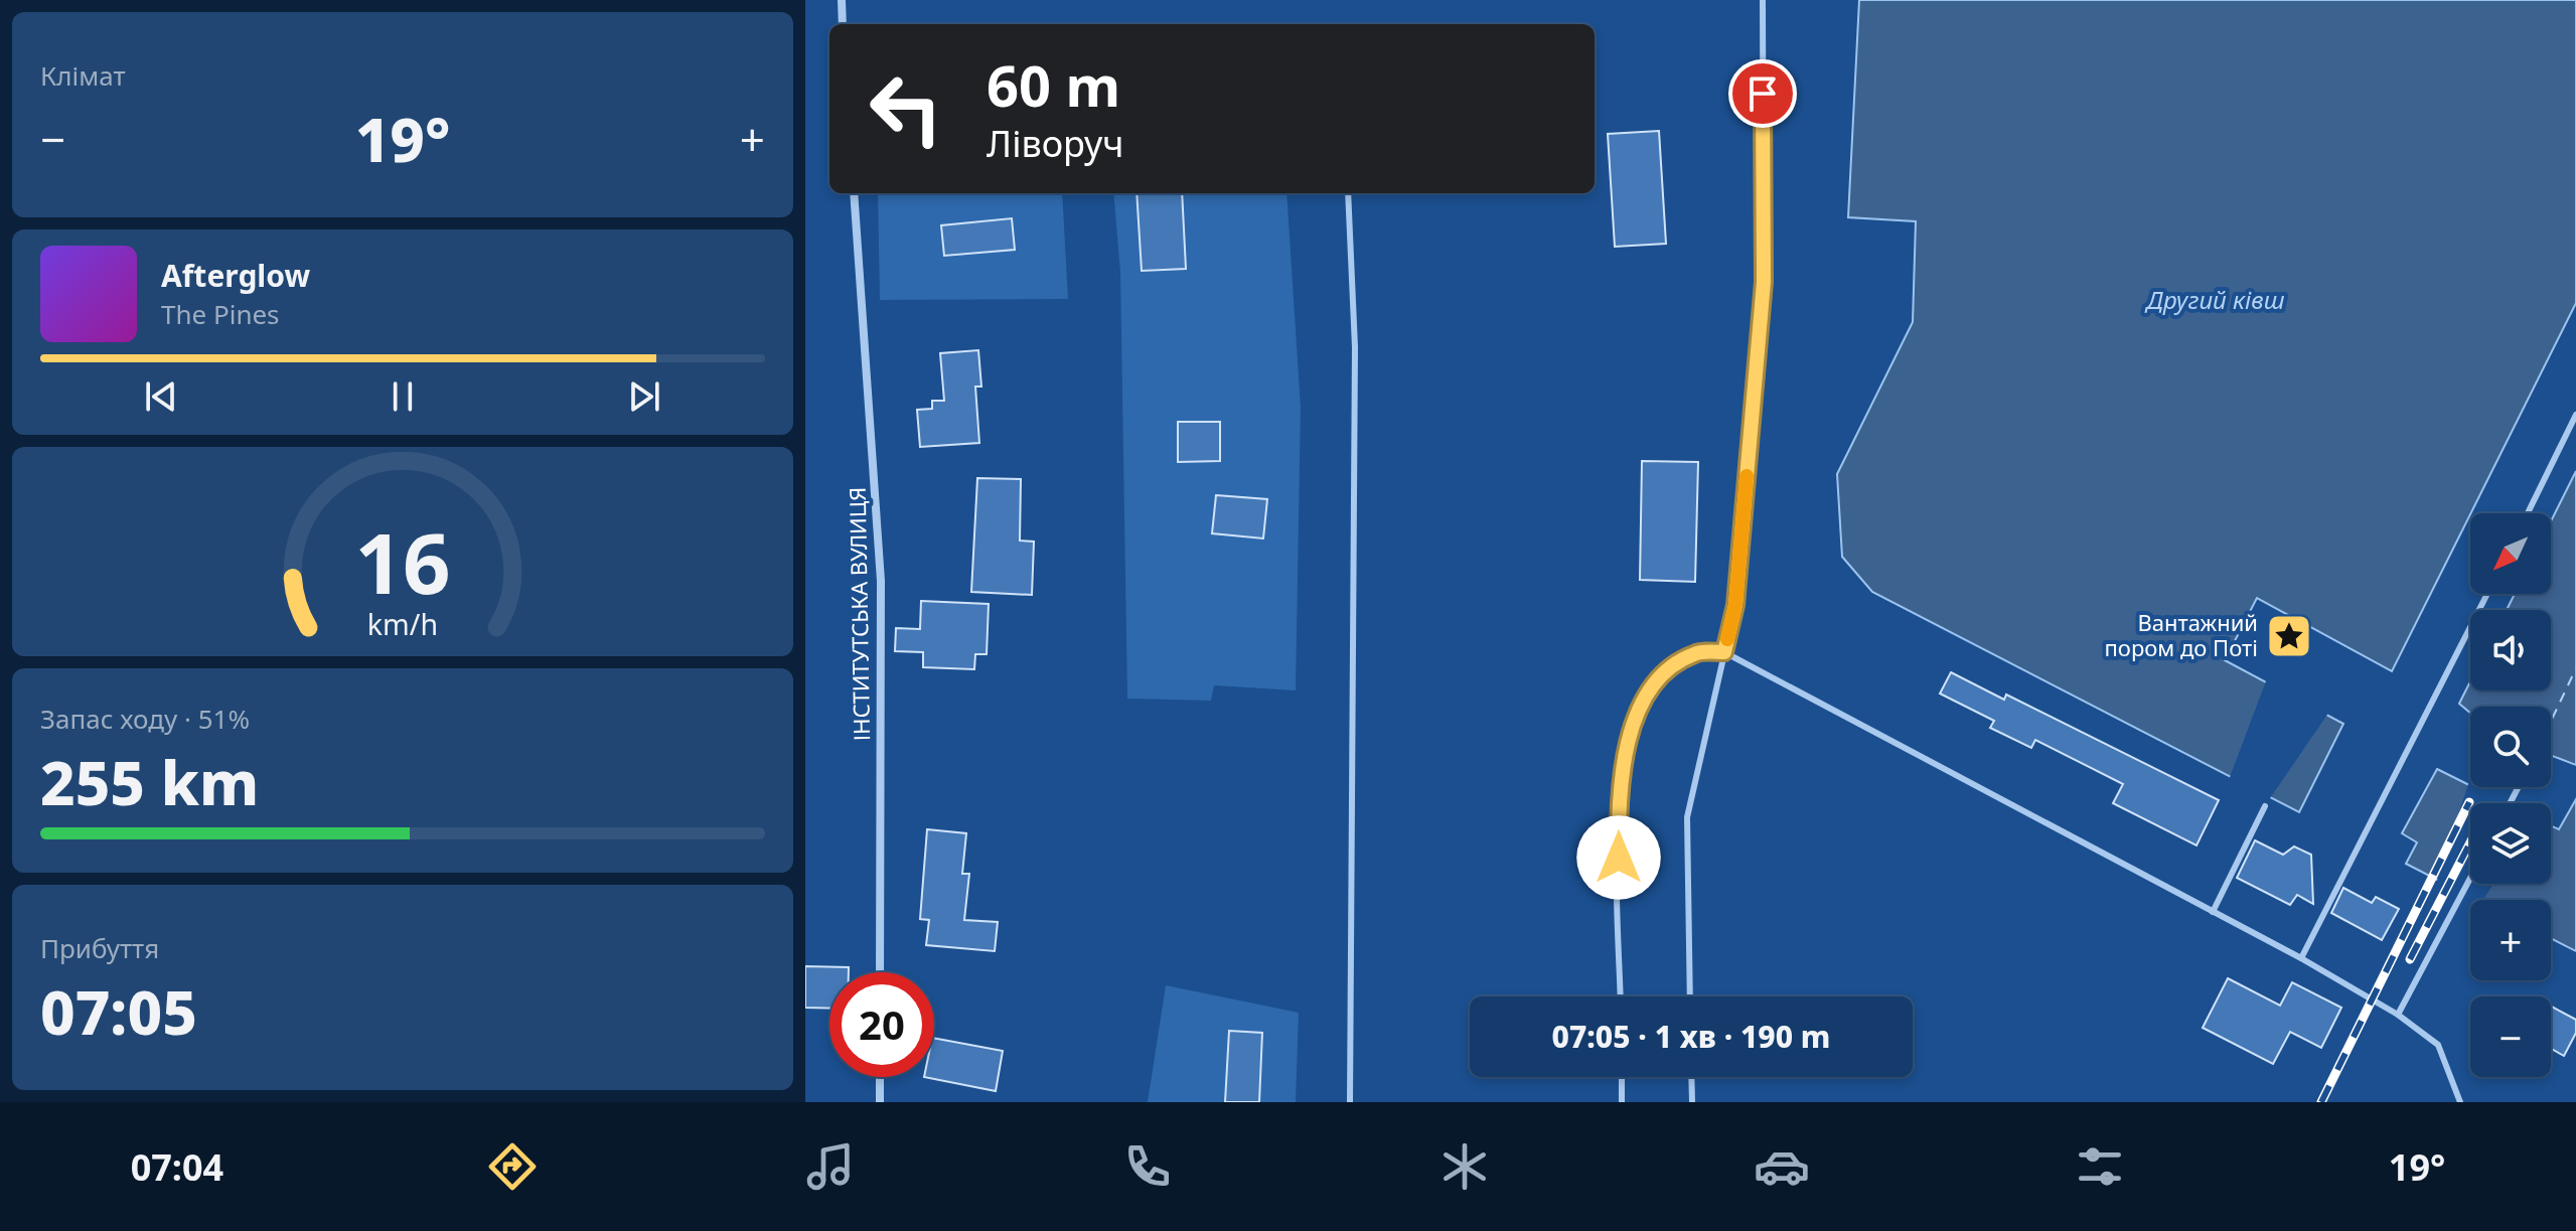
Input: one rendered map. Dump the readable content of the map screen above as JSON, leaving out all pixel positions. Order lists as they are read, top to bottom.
{
  "streets": {
    "street": ["ІНСТИТУТСЬКА ВУЛИЦЯ"]
  },
  "water": ["Другий ківш"],
  "places": {
    "place": ["Вантажний пором до Поті"]
  },
  "north": "bottom left",
  "page": {
    "tile": [
      "Клімат",
      ["Запас ходу · 51%", "255 km"],
      ["Прибуття", "07:05"]
    ],
    "turn": ["60 m", "Ліворуч"],
    "heat": ["−", "19°", "+"],
    "song": ["Afterglow", "The Pines"],
    "map_buttons": ["+", "−"],
    "limit": "20",
    "trip": "07:05 · 1 хв · 190 m",
    "tabs": ["07:04", "19°"],
    "gauge": ["16", "km/h"]
  }
}
